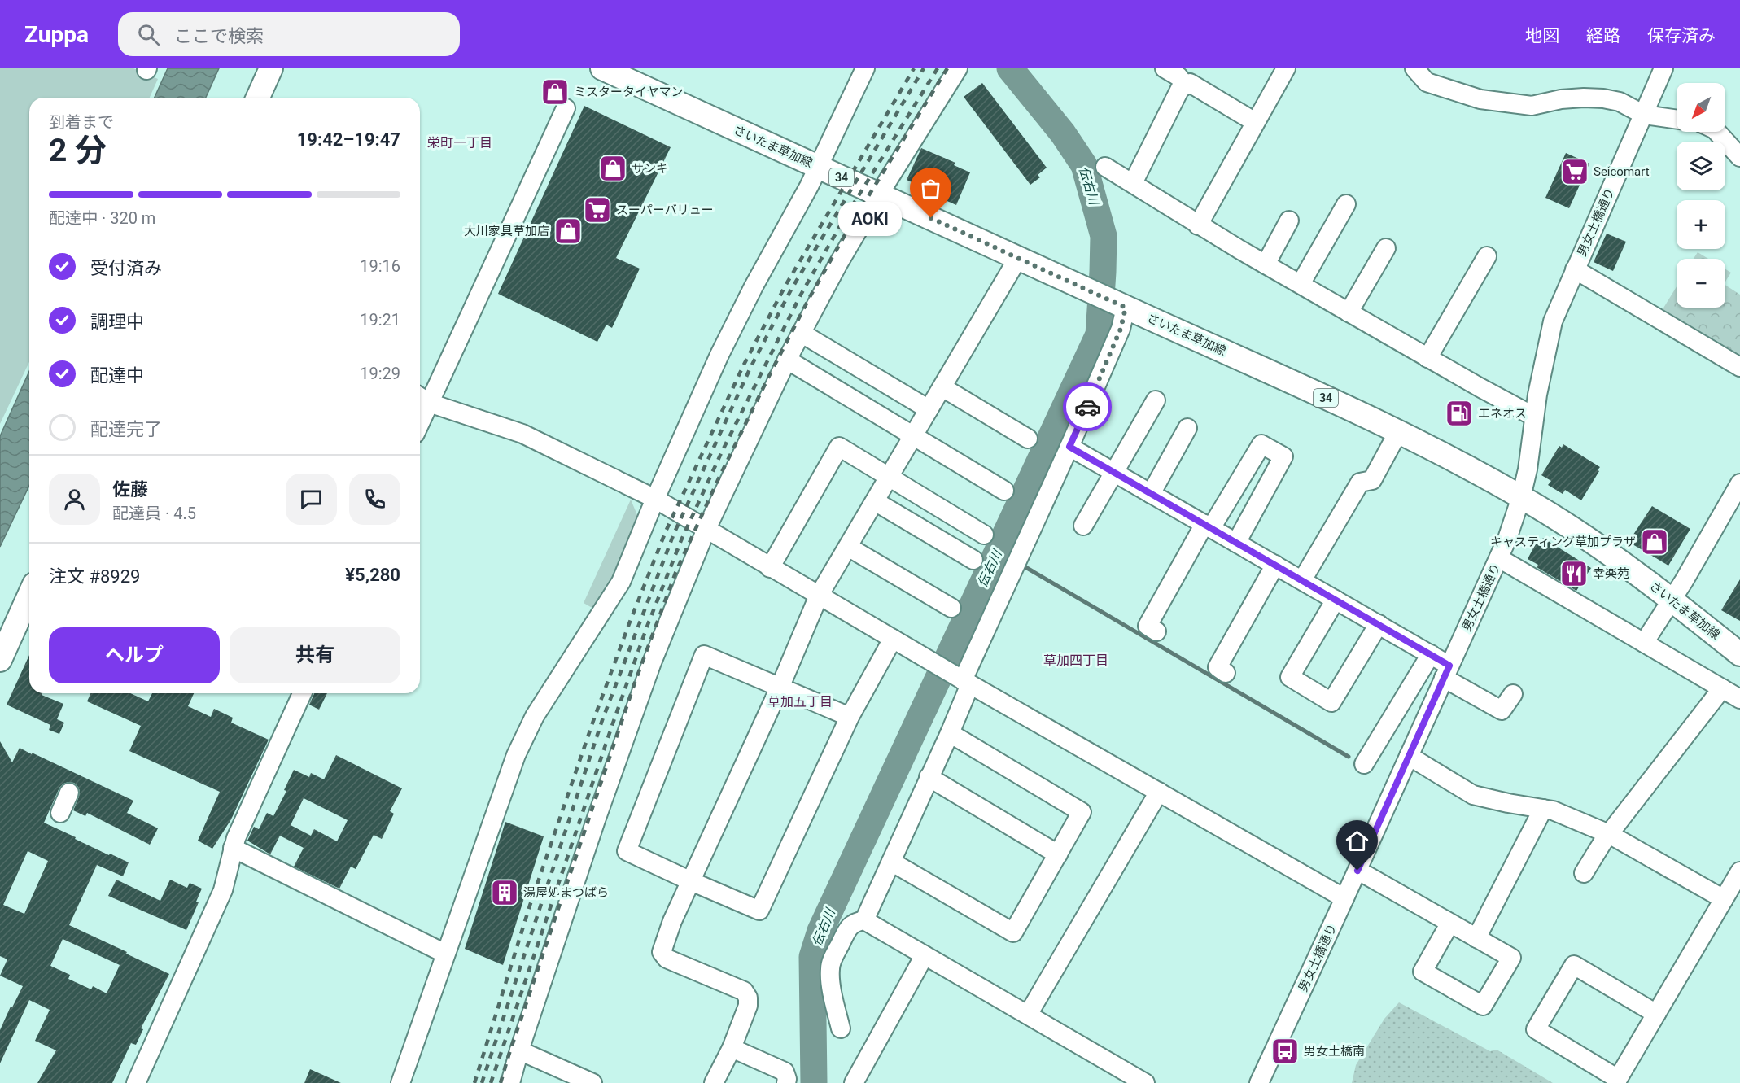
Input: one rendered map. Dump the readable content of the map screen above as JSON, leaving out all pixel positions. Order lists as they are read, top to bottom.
{
  "streets": {
    "main road": ["さいたま草加線", "34"],
    "street": ["男女土橋通り"]
  },
  "crossings": [
    ["さいたま草加線", "男女土橋通り"]
  ],
  "districts": ["栄町一丁目", "草加四丁目", "草加五丁目"],
  "water": ["伝右川"],
  "places": {
    "shop": [
      "ミスタータイヤマン",
      "サンキ",
      "大川家具草加店",
      "キャスティング草加プラザ"
    ],
    "supermarket": ["Seicomart", "スーパーバリュー"],
    "other": ["AOKI"],
    "fuel station": ["エネオス"],
    "restaurant": ["幸楽苑"],
    "building": ["湯屋処まつばら"],
    "bus stop": ["男女土橋南"]
  },
  "north": "bottom left",
  "page": {
    "header": "Zuppa",
    "search": "ここで検索",
    "nav": ["地図", "経路", "保存済み"],
    "map_buttons": ["+", "−"],
    "heading": ["2 分", "到着まで", "19:42–19:47"],
    "panel": [
      "佐藤",
      "配達員 · 4.5",
      "注文 #8929",
      "¥5,280"
    ],
    "bar": "配達中 · 320 m",
    "bubble": "AOKI",
    "list": [
      ["受付済み", "19:16"],
      ["調理中", "19:21"],
      ["配達中", "19:29"],
      "配達完了"
    ],
    "buttons": ["ヘルプ", "共有"]
  }
}
